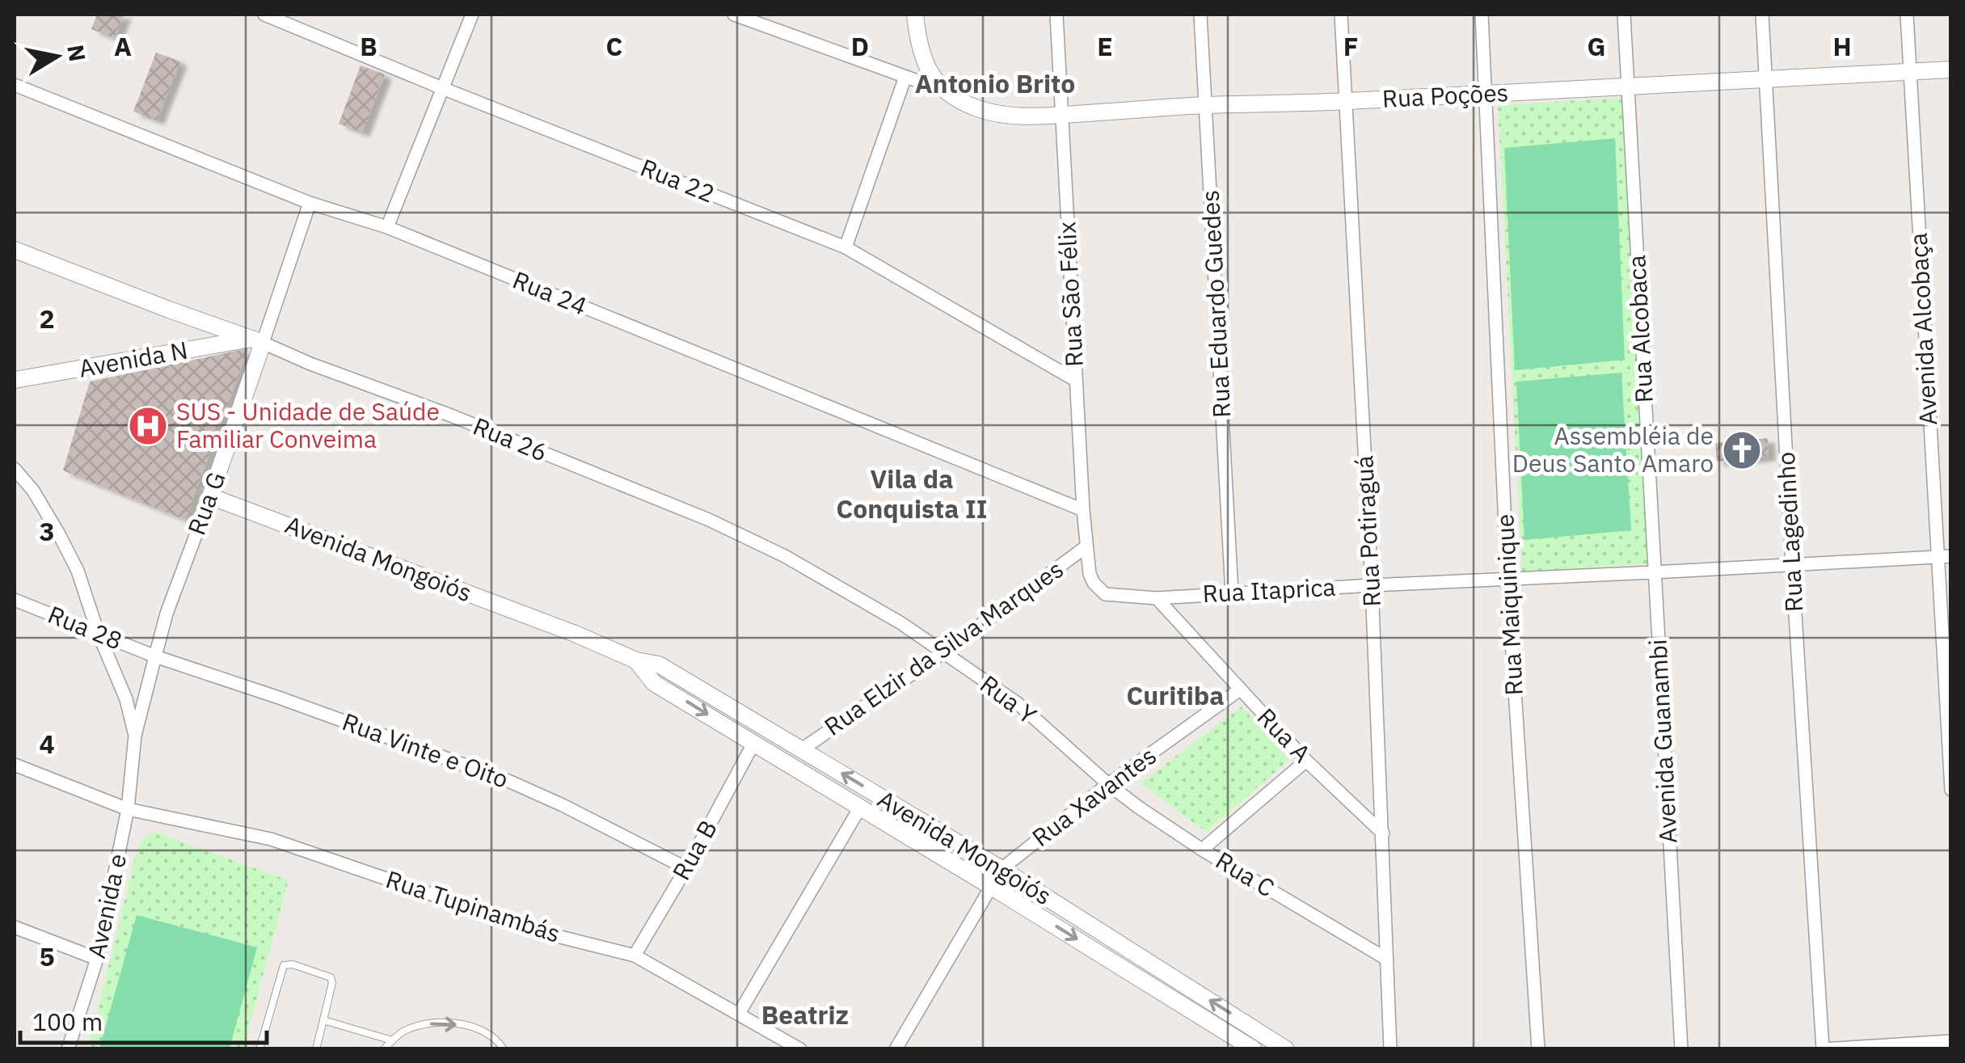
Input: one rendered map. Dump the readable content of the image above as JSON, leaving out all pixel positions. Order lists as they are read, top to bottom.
{
  "streets": {
    "street": [
      "Rua Poções",
      "Rua 22",
      "Rua 24",
      "Rua São Félix",
      "Rua Eduardo Guedes",
      "Rua Alcobaca",
      "Avenida Alcobaça",
      "Avenida N",
      "Rua 26",
      "Rua G",
      "Rua Potiraguá",
      "Rua Lagedinho",
      "Avenida Mongoiós",
      "Rua Itaprica",
      "Rua Maiquinique",
      "Rua 28",
      "Rua Elzir da Silva Marques",
      "Rua Y",
      "Rua A",
      "Avenida Guanambi",
      "Rua Vinte e Oito",
      "Rua Xavantes",
      "Rua B",
      "Rua C",
      "Avenida e",
      "Rua Tupinambás"
    ]
  },
  "crossings": [
    ["Rua Poções", "Rua São Félix"],
    ["Rua Poções", "Rua Eduardo Guedes"],
    ["Rua Poções", "Rua Alcobaca"],
    ["Rua Poções", "Avenida Alcobaça"],
    ["Rua Poções", "Rua Potiraguá"],
    ["Rua Poções", "Rua Lagedinho"],
    ["Rua Poções", "Rua Maiquinique"],
    ["Rua 22", "Rua São Félix"],
    ["Rua 24", "Rua São Félix"],
    ["Rua 24", "Rua G"],
    ["Rua São Félix", "Rua Itaprica"],
    ["Rua São Félix", "Rua Elzir da Silva Marques"],
    ["Rua Eduardo Guedes", "Rua Itaprica"],
    ["Rua Alcobaca", "Rua Itaprica"],
    ["Rua Alcobaca", "Avenida Guanambi"],
    ["Avenida N", "Rua 26"],
    ["Avenida N", "Rua G"],
    ["Rua 26", "Rua G"],
    ["Rua 26", "Rua Y"],
    ["Rua G", "Avenida Mongoiós"],
    ["Rua G", "Rua 28"],
    ["Rua G", "Rua Vinte e Oito"],
    ["Rua G", "Avenida e"],
    ["Rua G", "Rua Tupinambás"],
    ["Rua Potiraguá", "Rua Itaprica"],
    ["Rua Potiraguá", "Rua A"],
    ["Rua Potiraguá", "Rua C"],
    ["Avenida Mongoiós", "Rua Elzir da Silva Marques"],
    ["Avenida Mongoiós", "Rua Xavantes"],
    ["Avenida Mongoiós", "Rua B"],
    ["Rua Itaprica", "Rua Maiquinique"],
    ["Rua Itaprica", "Rua A"],
    ["Rua Itaprica", "Avenida Guanambi"],
    ["Rua 28", "Rua Vinte e Oito"],
    ["Rua Elzir da Silva Marques", "Rua Y"],
    ["Rua Y", "Rua Xavantes"],
    ["Rua Y", "Rua C"],
    ["Rua A", "Rua Xavantes"],
    ["Rua Vinte e Oito", "Rua B"],
    ["Rua Xavantes", "Rua C"],
    ["Rua B", "Rua Tupinambás"],
    ["Avenida e", "Rua Tupinambás"]
  ],
  "districts": [
    "Antonio Brito",
    "Vila da Conquista II",
    "Curitiba",
    "Beatriz"
  ],
  "places": {
    "hospital": ["SUS - Unidade de Saúde Familiar Conveima"],
    "church": ["Assembléia de Deus Santo Amaro"]
  },
  "scale_bar": "100 m",
  "north": "right",
  "grid": {
    "columns": [
      "A",
      "B",
      "C",
      "D",
      "E",
      "F",
      "G",
      "H"
    ],
    "rows": [
      "2",
      "3",
      "4",
      "5"
    ]
  }
}
